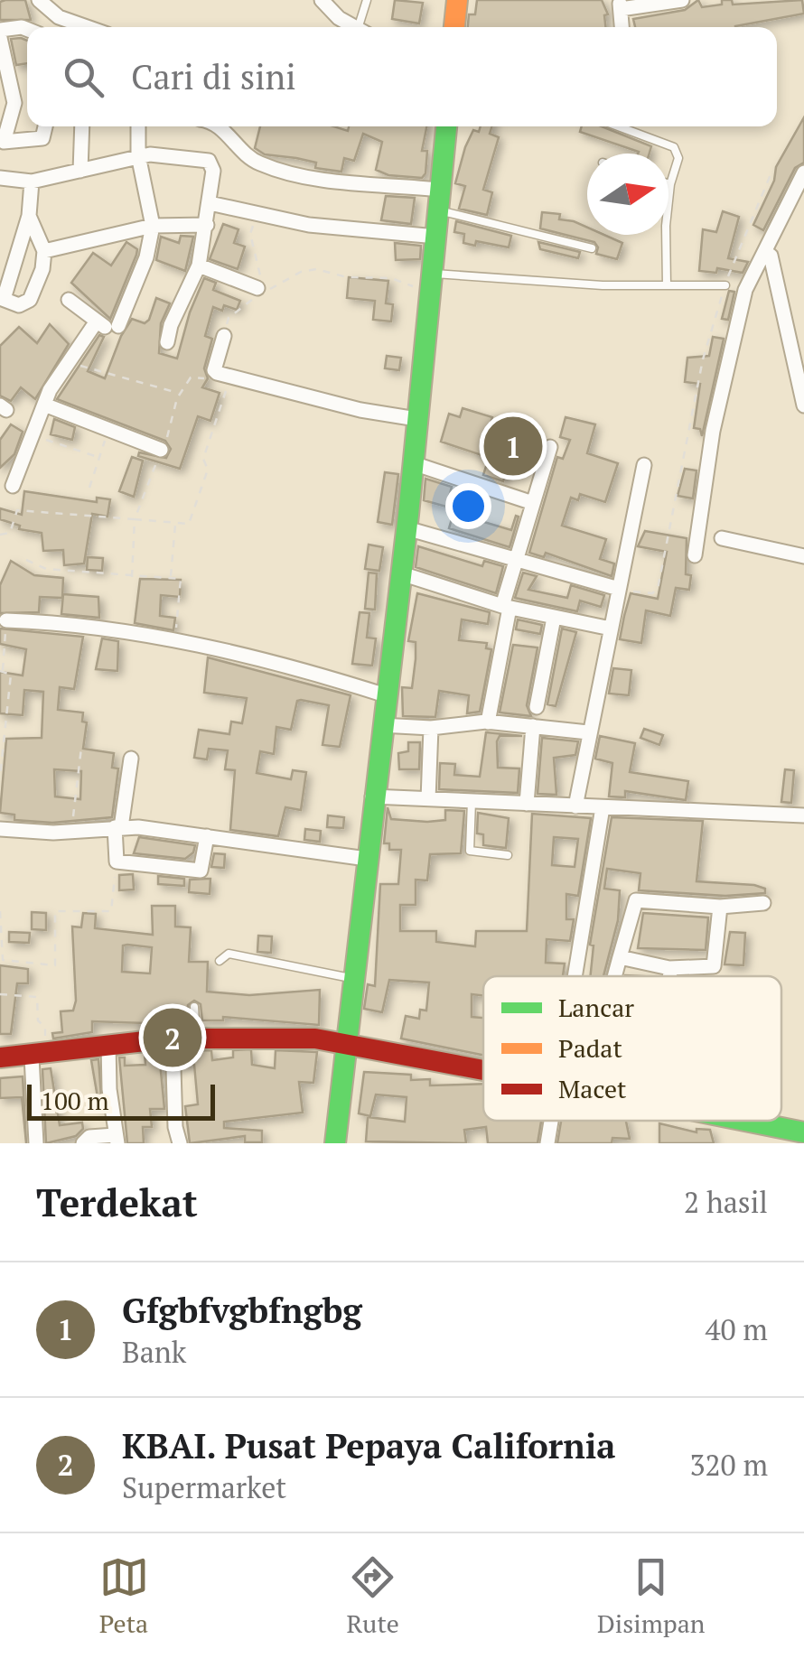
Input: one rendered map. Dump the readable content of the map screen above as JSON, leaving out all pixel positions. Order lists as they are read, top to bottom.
{
  "legend": ["Lancar", "Padat", "Macet"],
  "scale_bar": "100 m",
  "north": "right",
  "page": {
    "search": "Cari di sini",
    "pins": ["1", "2"],
    "scale": "100 m",
    "heading": ["Terdekat", "2 hasil"],
    "list": [
      {
        "mark": "1",
        "name": "Gfgbfvgbfngbg",
        "note": "Bank",
        "value": "40 m"
      },
      {
        "mark": "2",
        "name": "KBAI. Pusat Pepaya California",
        "note": "Supermarket",
        "value": "320 m"
      }
    ],
    "nav": ["Peta", "Rute", "Disimpan"]
  }
}
